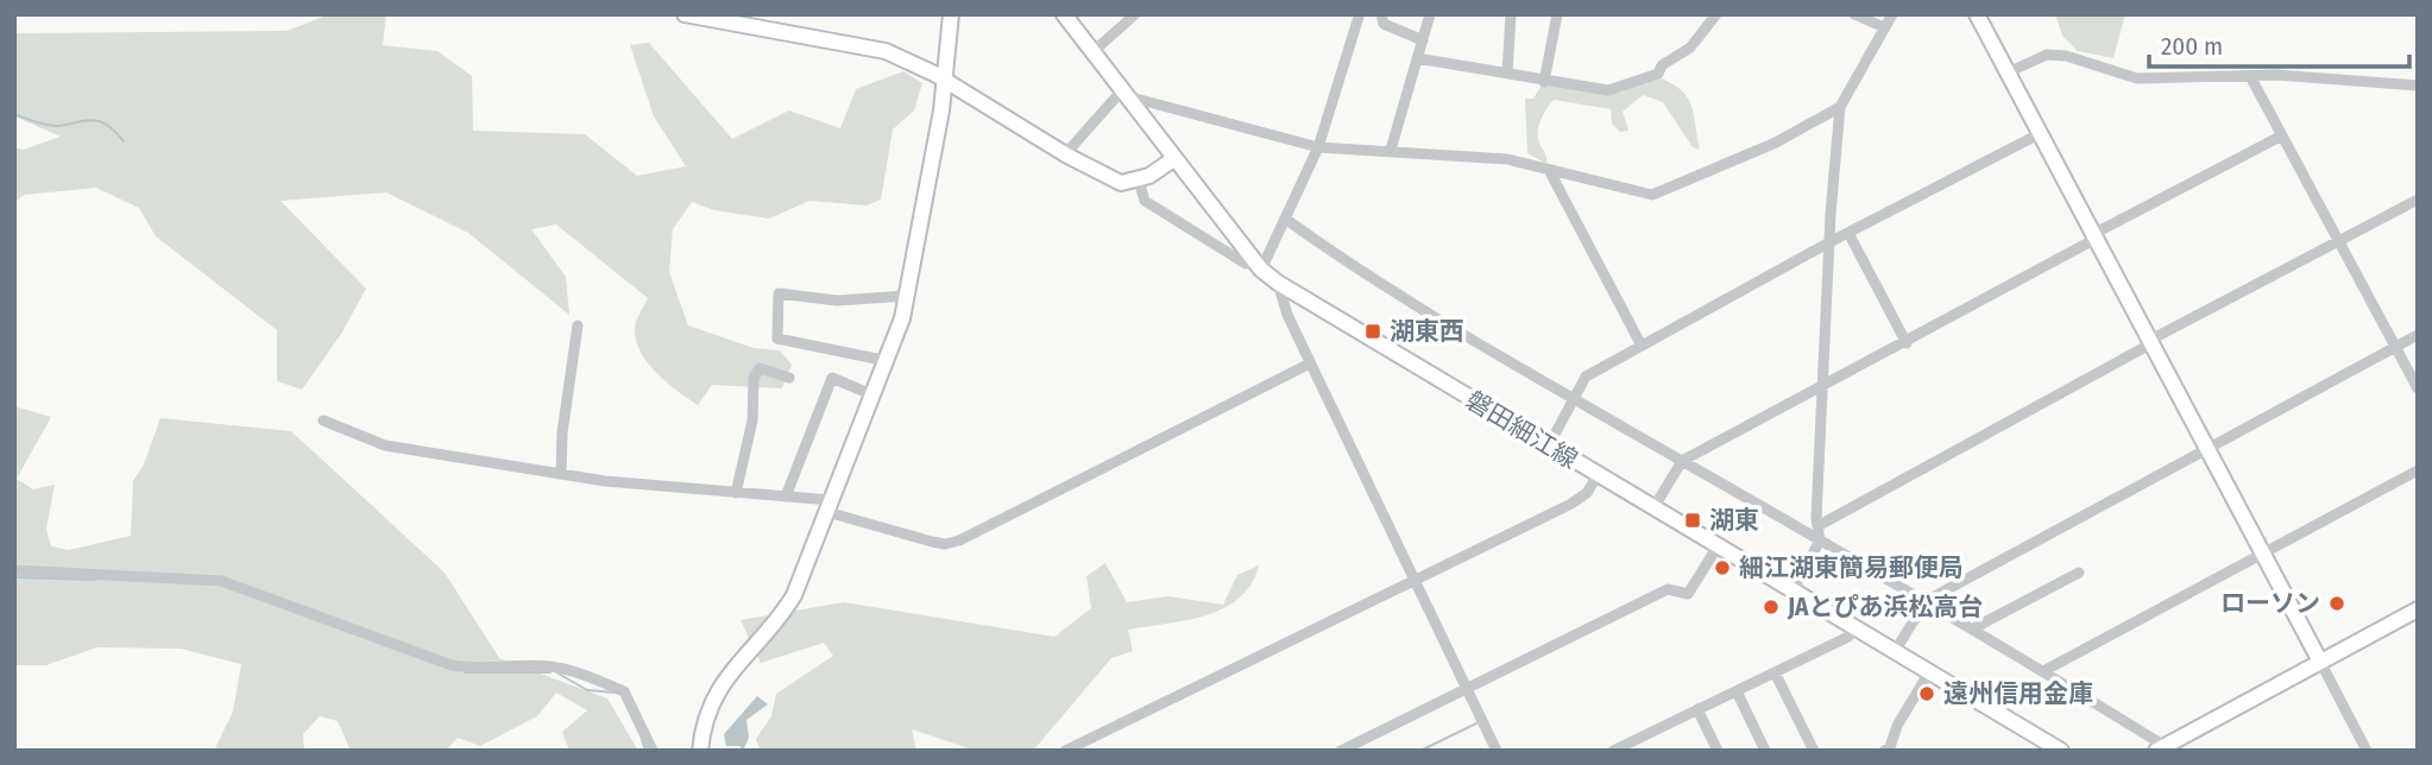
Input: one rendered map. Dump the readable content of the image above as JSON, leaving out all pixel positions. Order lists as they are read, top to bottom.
{
  "streets": {
    "street": ["磐田細江線"]
  },
  "places": {
    "transit": ["湖東西", "湖東"],
    "other": [
      "細江湖東簡易郵便局",
      "ローソン",
      "JAとぴあ浜松高台",
      "遠州信用金庫"
    ]
  },
  "scale_bar": "200 m"
}
